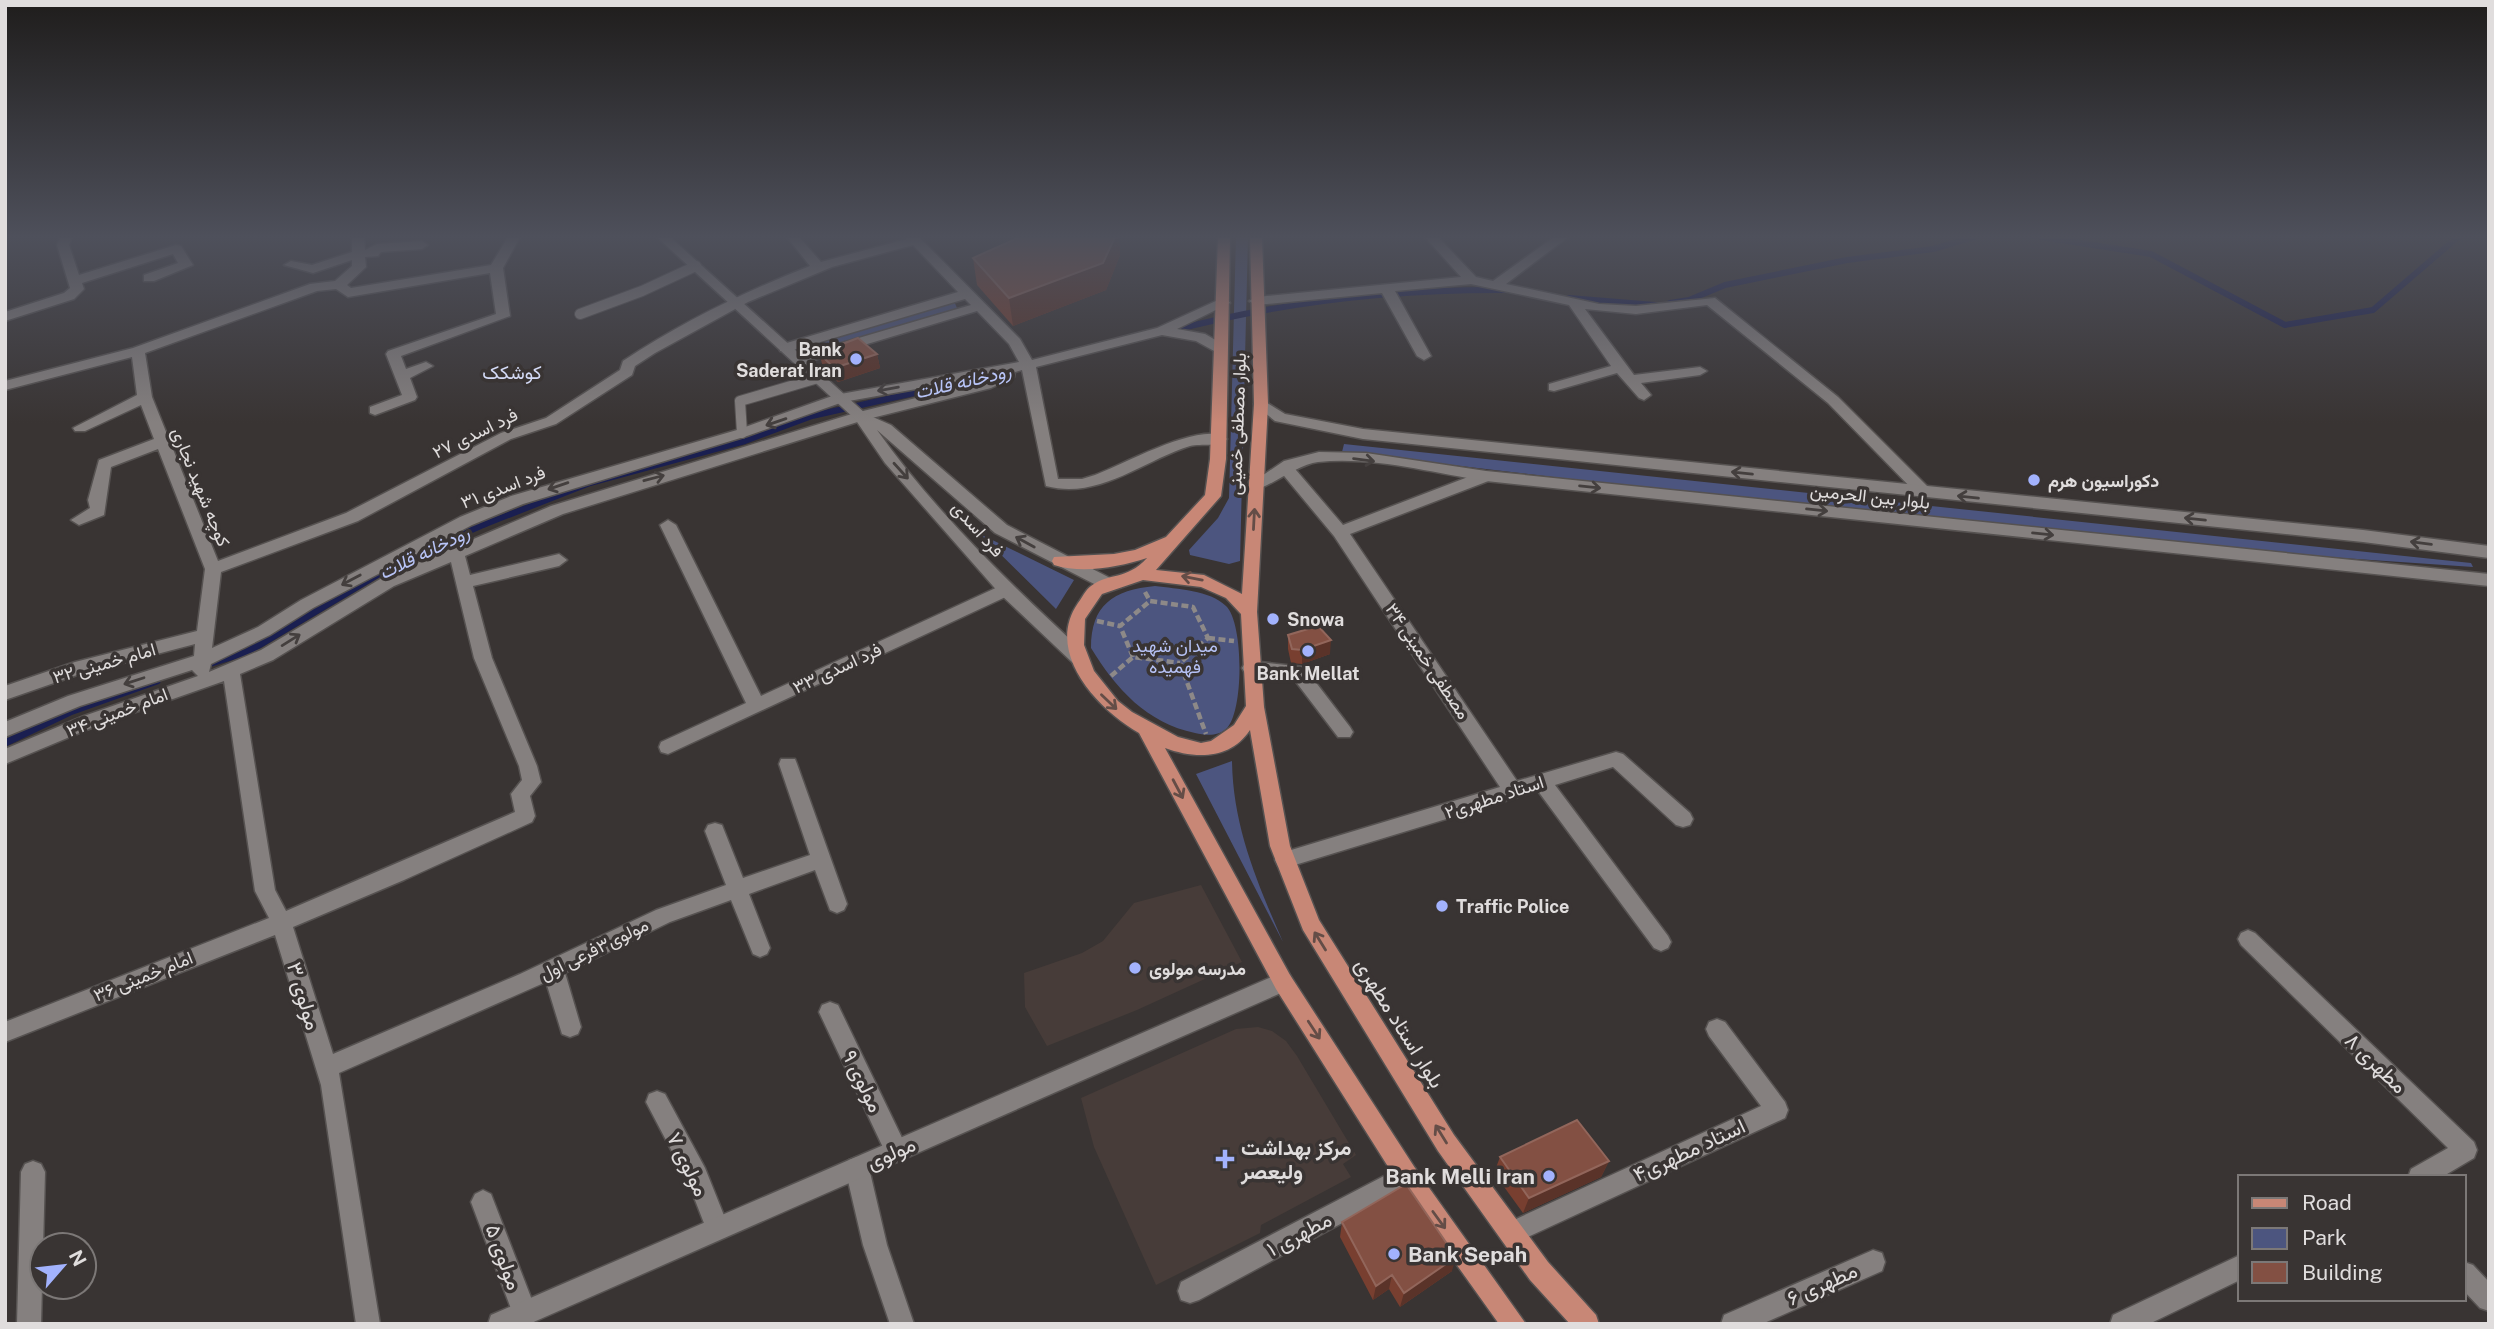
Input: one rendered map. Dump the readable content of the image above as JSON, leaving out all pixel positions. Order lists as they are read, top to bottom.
{
  "streets": {
    "main road": ["بلوار مصطفی خمینی", "بلوار استاد مطهری"],
    "street": [
      "فرد اسدی ۲۷",
      "کوچه شهید ‌نجاری",
      "فرد اسدی ۳۱",
      "بلوار بین الحرمین",
      "فرد اسدی",
      "مصطفی خمینی ۳۴",
      "امام خمینی ۳۲",
      "فرد اسدی ۳۳",
      "امام خمینی ۳۴",
      "استاد مطهری۲",
      "مولوی۳فرعی اول",
      "امام خمینی ۳۶",
      "مولوی ۳",
      "مطهری ۸",
      "مولوی ۹",
      "استاد مطهری۴",
      "مولوی",
      "مولوی ۷",
      "مطهری ۱",
      "مولوی ۵",
      "مطهری ۶"
    ]
  },
  "crossings": [
    ["بلوار مصطفی خمینی", "بلوار بین الحرمین"],
    ["فرد اسدی ۲۷", "کوچه شهید ‌نجاری"],
    ["کوچه شهید ‌نجاری", "فرد اسدی ۳۱"],
    ["کوچه شهید ‌نجاری", "امام خمینی ۳۲"],
    ["کوچه شهید ‌نجاری", "امام خمینی ۳۴"],
    ["فرد اسدی ۳۱", "فرد اسدی"],
    ["فرد اسدی ۳۱", "امام خمینی ۳۴"],
    ["بلوار بین الحرمین", "مصطفی خمینی ۳۴"],
    ["فرد اسدی", "فرد اسدی ۳۳"],
    ["مصطفی خمینی ۳۴", "استاد مطهری۲"],
    ["امام خمینی ۳۴", "مولوی ۳"],
    ["استاد مطهری۲", "بلوار استاد مطهری"],
    ["مولوی۳فرعی اول", "مولوی ۳"],
    ["امام خمینی ۳۶", "مولوی ۳"],
    ["بلوار استاد مطهری", "استاد مطهری۴"],
    ["مولوی ۹", "مولوی"],
    ["مولوی", "مولوی ۷"],
    ["مولوی", "مولوی ۵"]
  ],
  "districts": ["کوشکک"],
  "water": ["رودخانه قلات"],
  "parks": ["میدان شهید فهمیده"],
  "places": {
    "other": [
      "Bank Saderat Iran",
      "دکوراسیون هرم",
      "Snowa",
      "Bank Mellat",
      "Traffic Police",
      "مدرسه مولوی",
      "Bank Melli Iran",
      "Bank Sepah"
    ],
    "health": ["مرکز بهداشت ولیعصر"]
  },
  "legend": ["Road", "Park", "Building"],
  "north": "top right"
}
